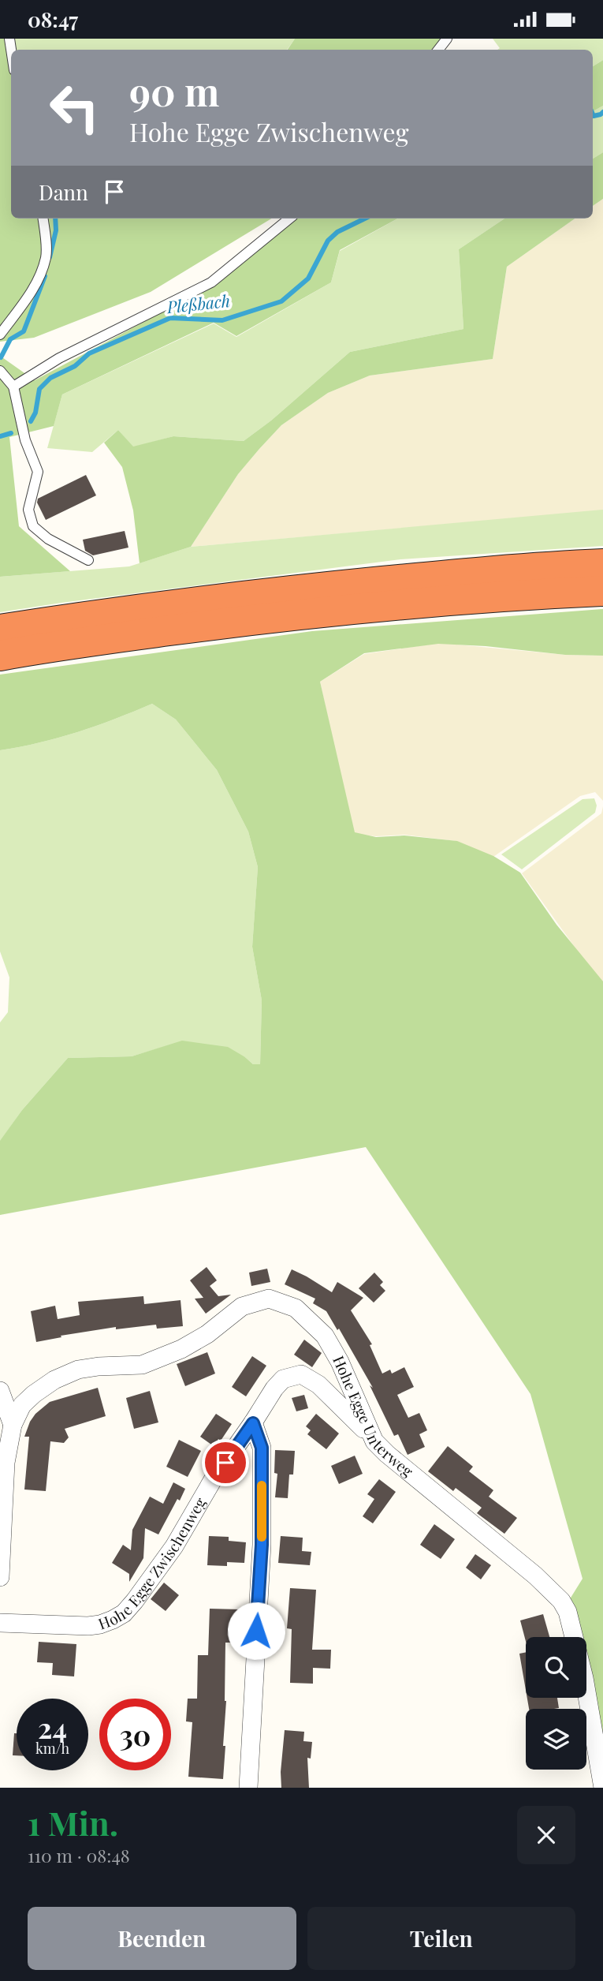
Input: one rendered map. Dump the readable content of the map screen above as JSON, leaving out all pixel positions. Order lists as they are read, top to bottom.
{
  "streets": {
    "street": ["Hohe Egge Unterweg", "Hohe Egge Zwischenweg"]
  },
  "crossings": [
    ["Hohe Egge Unterweg", "Hohe Egge Zwischenweg"]
  ],
  "water": ["Pleßbach"],
  "page": {
    "status": "08:47",
    "turn": ["90 m", "Hohe Egge Zwischenweg"],
    "then": "Dann",
    "speed": "24 km/h",
    "limit": "30",
    "heading": ["1 Min.", "110 m · 08:48"],
    "buttons": ["Beenden", "Teilen"]
  }
}
